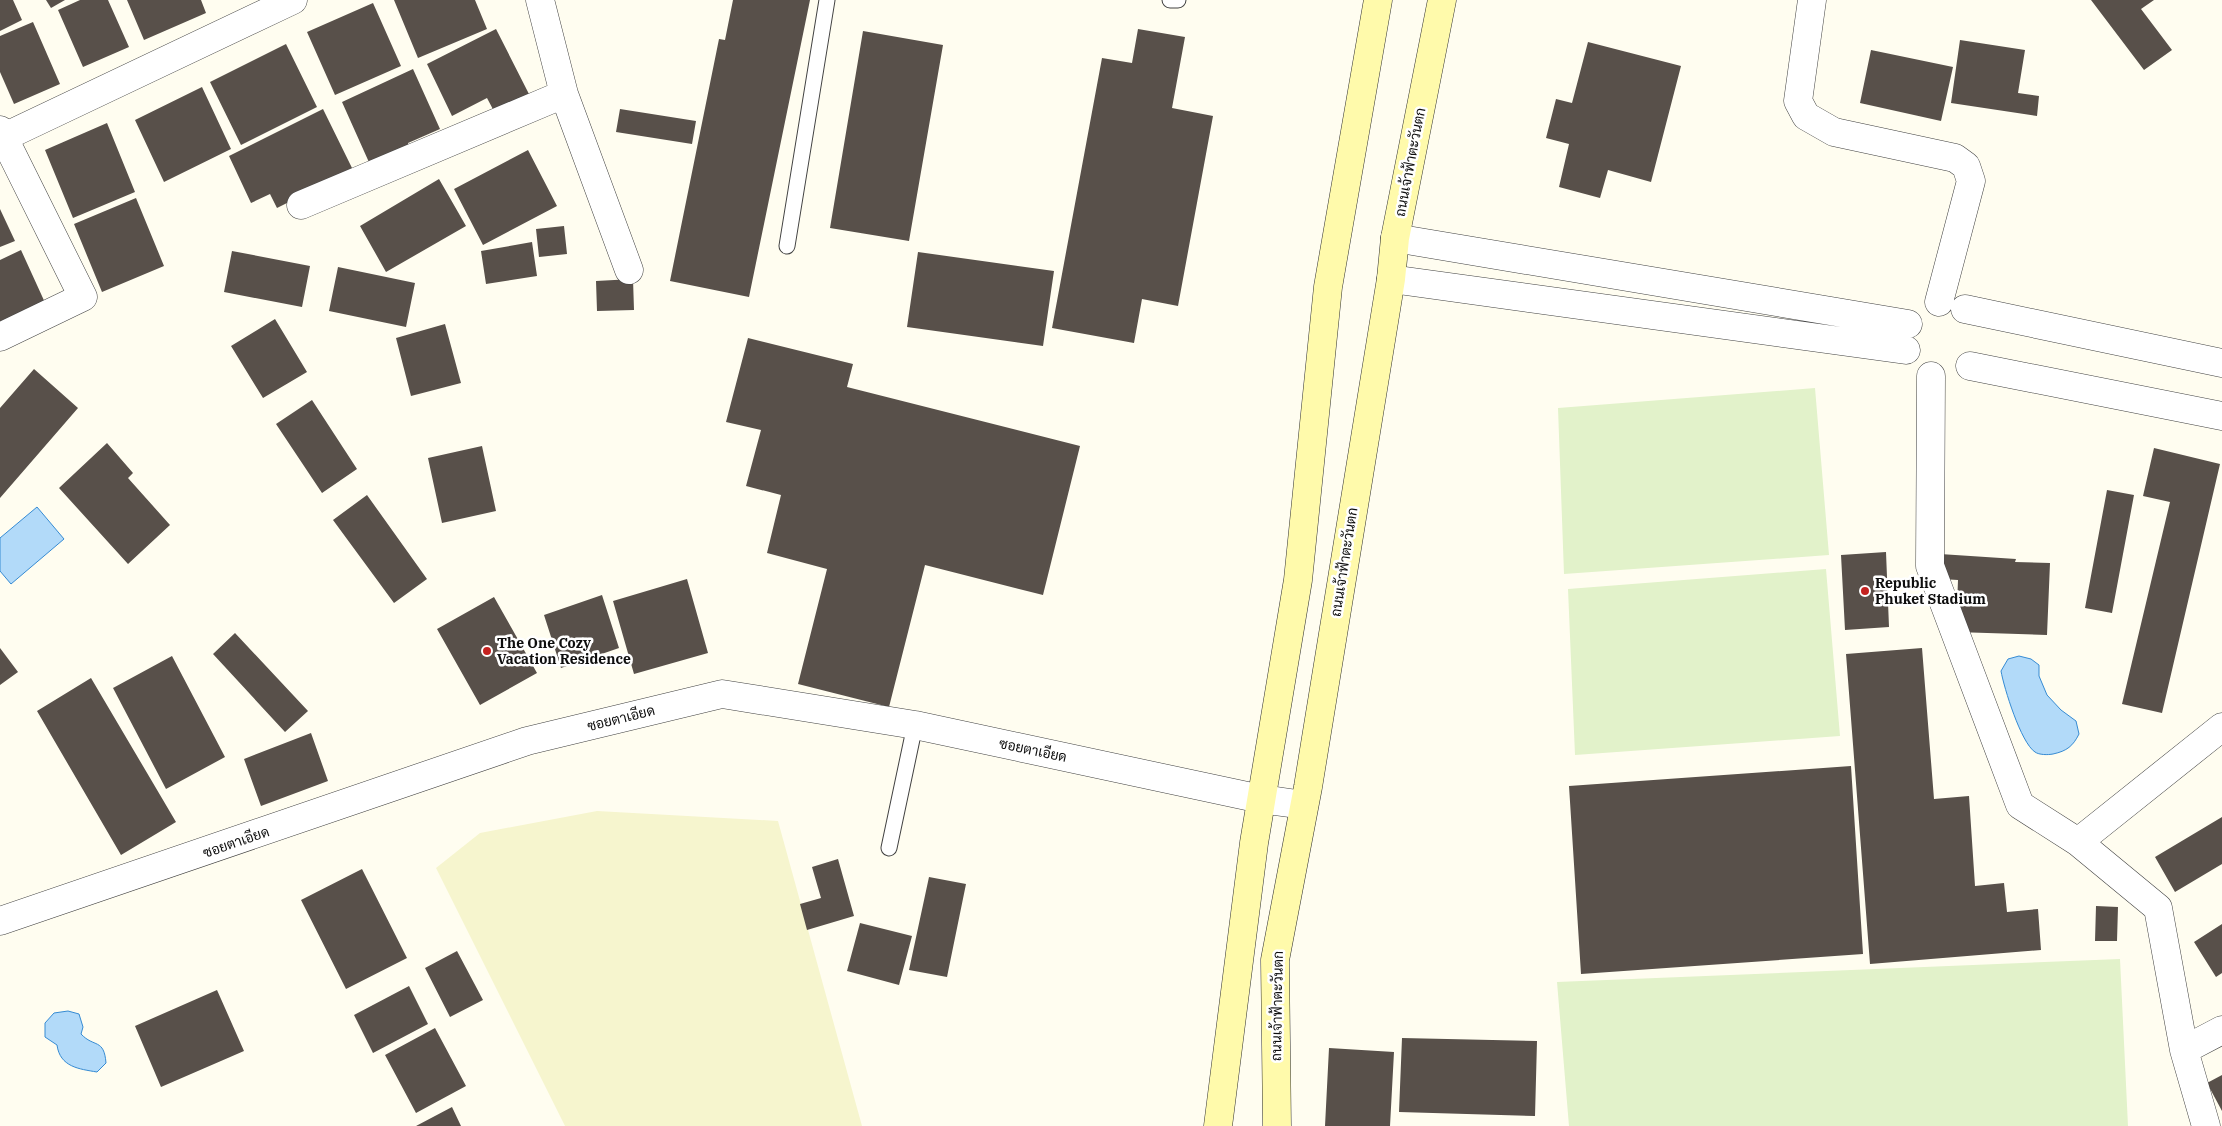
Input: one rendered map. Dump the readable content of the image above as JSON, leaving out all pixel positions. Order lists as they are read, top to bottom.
{
  "streets": {
    "main road": ["ถนนเจ้าฟ้าตะวันตก"],
    "street": ["ซอยตาเอียด"]
  },
  "crossings": [
    ["ถนนเจ้าฟ้าตะวันตก", "ซอยตาเอียด"]
  ],
  "places": ["Republic Phuket Stadium", "The One Cozy Vacation Residence"]
}
